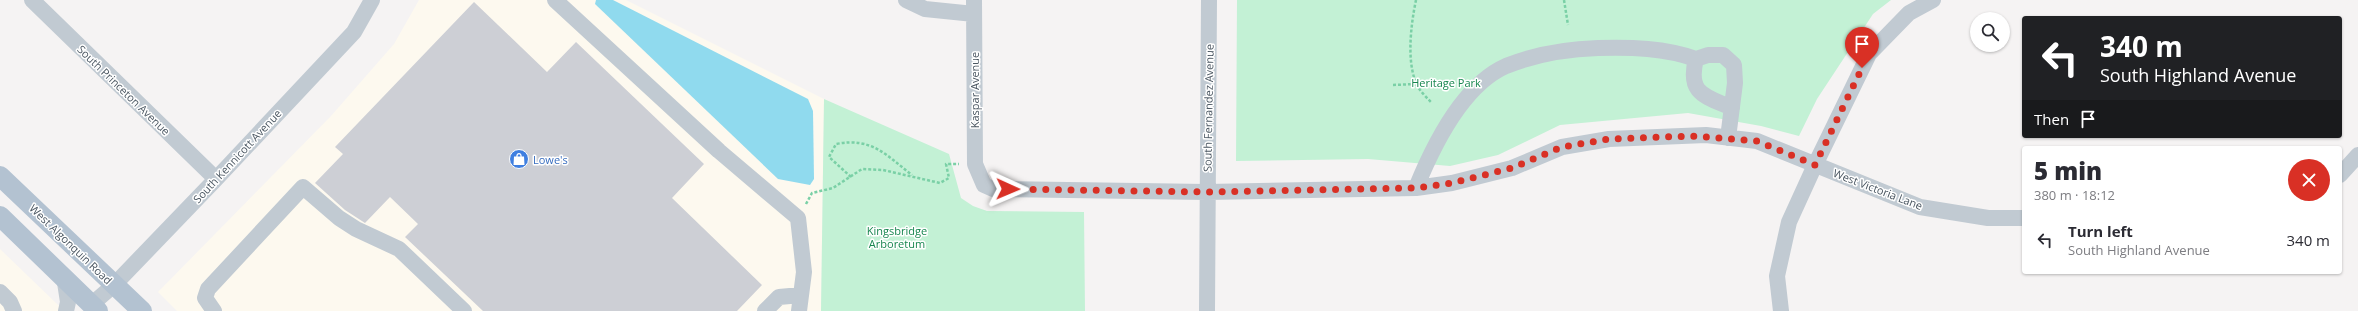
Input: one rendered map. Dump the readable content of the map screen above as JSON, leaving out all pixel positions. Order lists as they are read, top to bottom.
{
  "streets": {
    "main road": ["West Algonquin Road"],
    "street": [
      "South Princeton Avenue",
      "Kaspar Avenue",
      "South Fernandez Avenue",
      "South Kennicott Avenue",
      "West Victoria Lane"
    ]
  },
  "crossings": [
    ["South Princeton Avenue", "South Kennicott Avenue"],
    ["Kaspar Avenue", "West Victoria Lane"],
    ["South Fernandez Avenue", "West Victoria Lane"],
    ["South Kennicott Avenue", "West Algonquin Road"]
  ],
  "parks": ["Heritage Park", "Kingsbridge Arboretum"],
  "places": {
    "shop": ["Lowe's"]
  },
  "page": {
    "turn": ["340 m", "South Highland Avenue"],
    "then": "Then",
    "heading": ["5 min", "380 m · 18:12"],
    "list": [
      {
        "name": "Turn left",
        "note": "South Highland Avenue",
        "value": "340 m"
      }
    ]
  }
}
